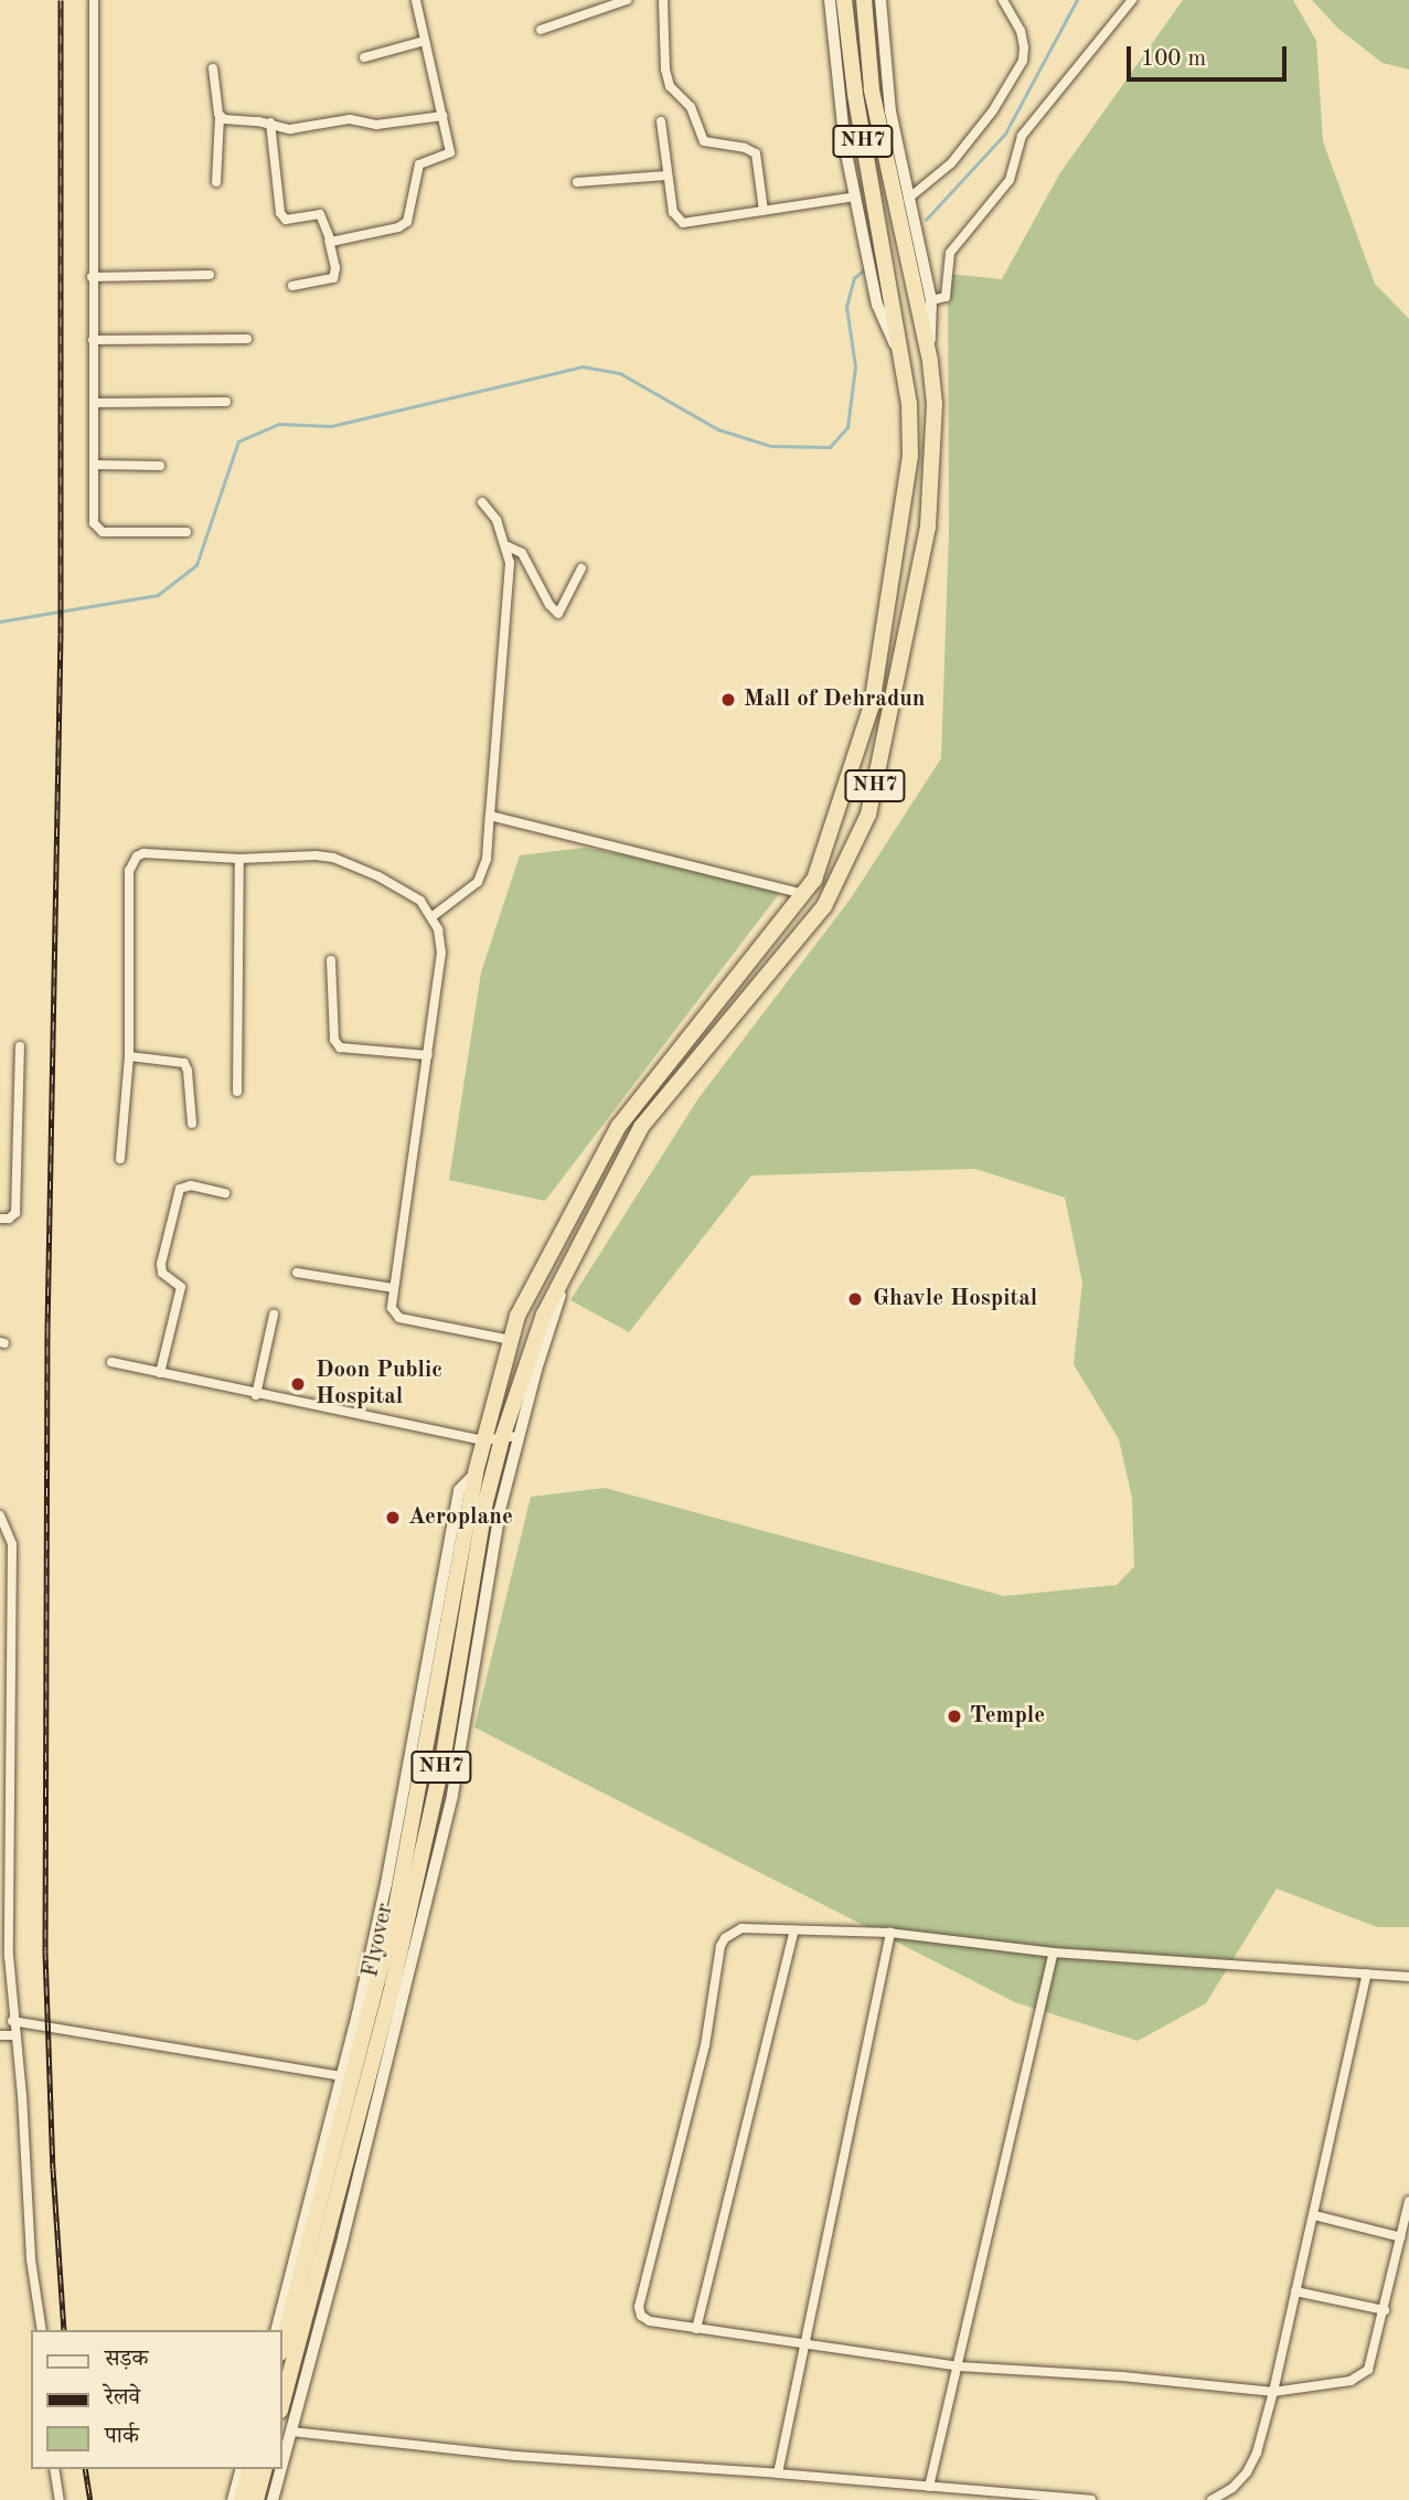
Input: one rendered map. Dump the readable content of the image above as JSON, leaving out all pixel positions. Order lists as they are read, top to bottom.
{
  "streets": {
    "highway": ["NH7", "Flyover"]
  },
  "crossings": [
    ["NH7", "Flyover"]
  ],
  "places": [
    "Mall of Dehradun",
    "Ghavle Hospital",
    "Doon Public Hospital",
    "Aeroplane",
    "Temple"
  ],
  "legend": ["सड़क", "रेलवे", "पार्क"],
  "scale_bar": "100 m"
}
